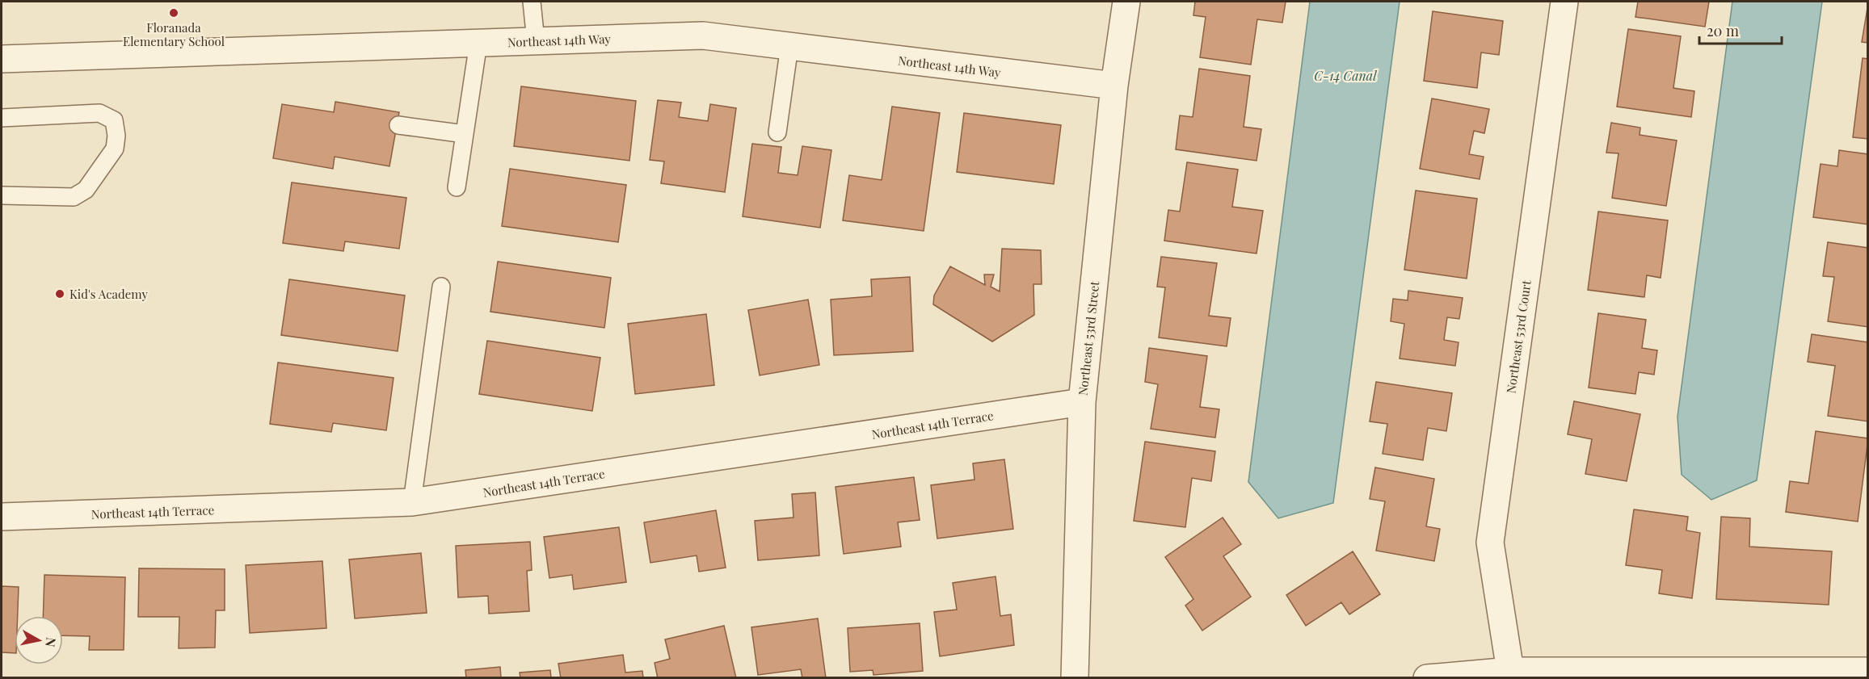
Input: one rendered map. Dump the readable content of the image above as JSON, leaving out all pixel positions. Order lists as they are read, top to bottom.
{
  "streets": {
    "street": [
      "Northeast 14th Way",
      "Northeast 53rd Court",
      "Northeast 53rd Street",
      "Northeast 14th Terrace"
    ]
  },
  "crossings": [
    ["Northeast 14th Way", "Northeast 53rd Street"],
    ["Northeast 53rd Street", "Northeast 14th Terrace"]
  ],
  "water": ["C-14 Canal"],
  "places": ["Floranada Elementary School", "Kid's Academy"],
  "scale_bar": "20 m",
  "north": "right"
}
